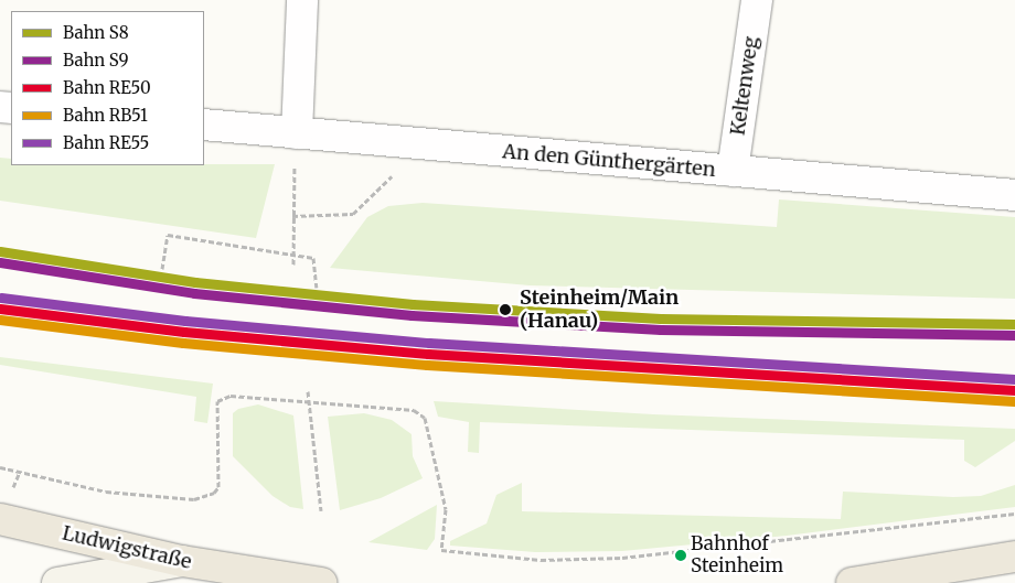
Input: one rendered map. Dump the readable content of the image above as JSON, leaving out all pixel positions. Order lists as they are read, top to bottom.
{
  "streets": {
    "main road": ["Ludwigstraße"],
    "street": ["Keltenweg", "An den Günthergärten"]
  },
  "crossings": [
    ["Keltenweg", "An den Günthergärten"]
  ],
  "places": ["Steinheim/Main (Hanau)", "Bahnhof Steinheim"],
  "lines": [
    "rail line S8",
    "rail line S9",
    "rail line RE55",
    "rail line RE50",
    "rail line RB51"
  ],
  "legend": [
    "Bahn S8",
    "Bahn S9",
    "Bahn RE50",
    "Bahn RB51",
    "Bahn RE55"
  ]
}
